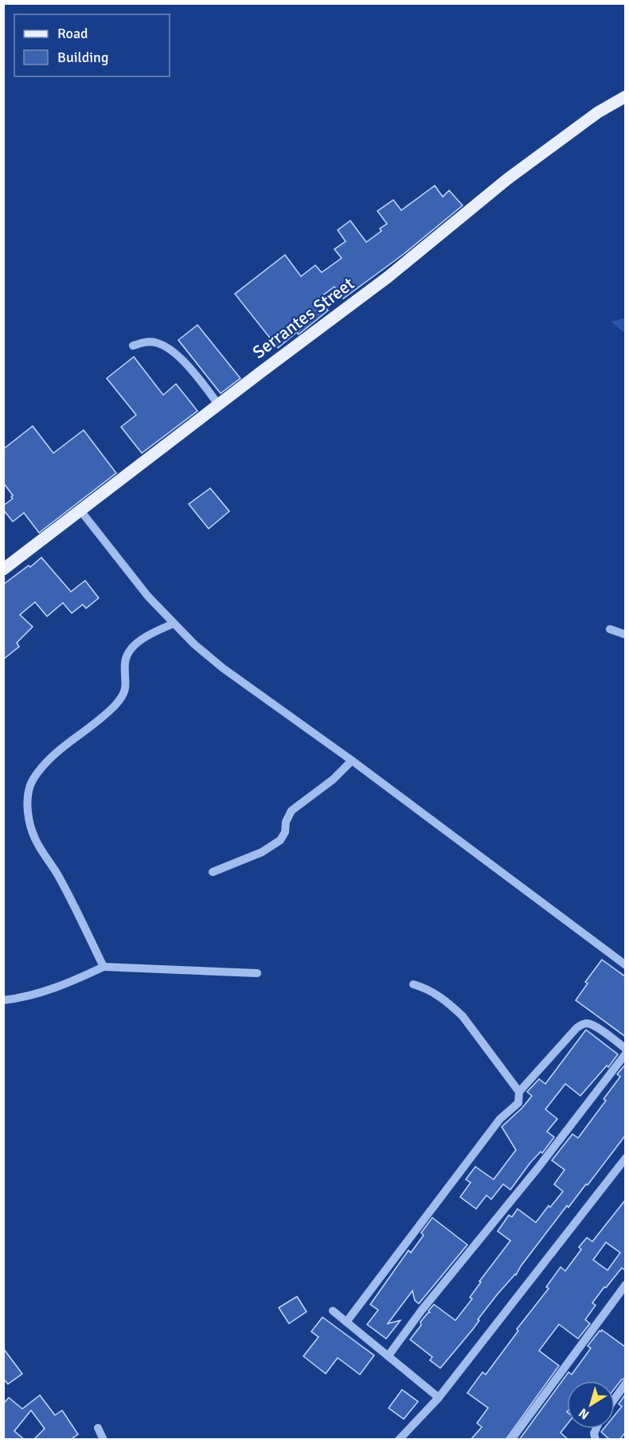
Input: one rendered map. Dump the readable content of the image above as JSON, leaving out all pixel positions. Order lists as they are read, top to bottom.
{
  "streets": {
    "main road": ["Serrantes Street"]
  },
  "legend": ["Road", "Building"],
  "north": "bottom left"
}
